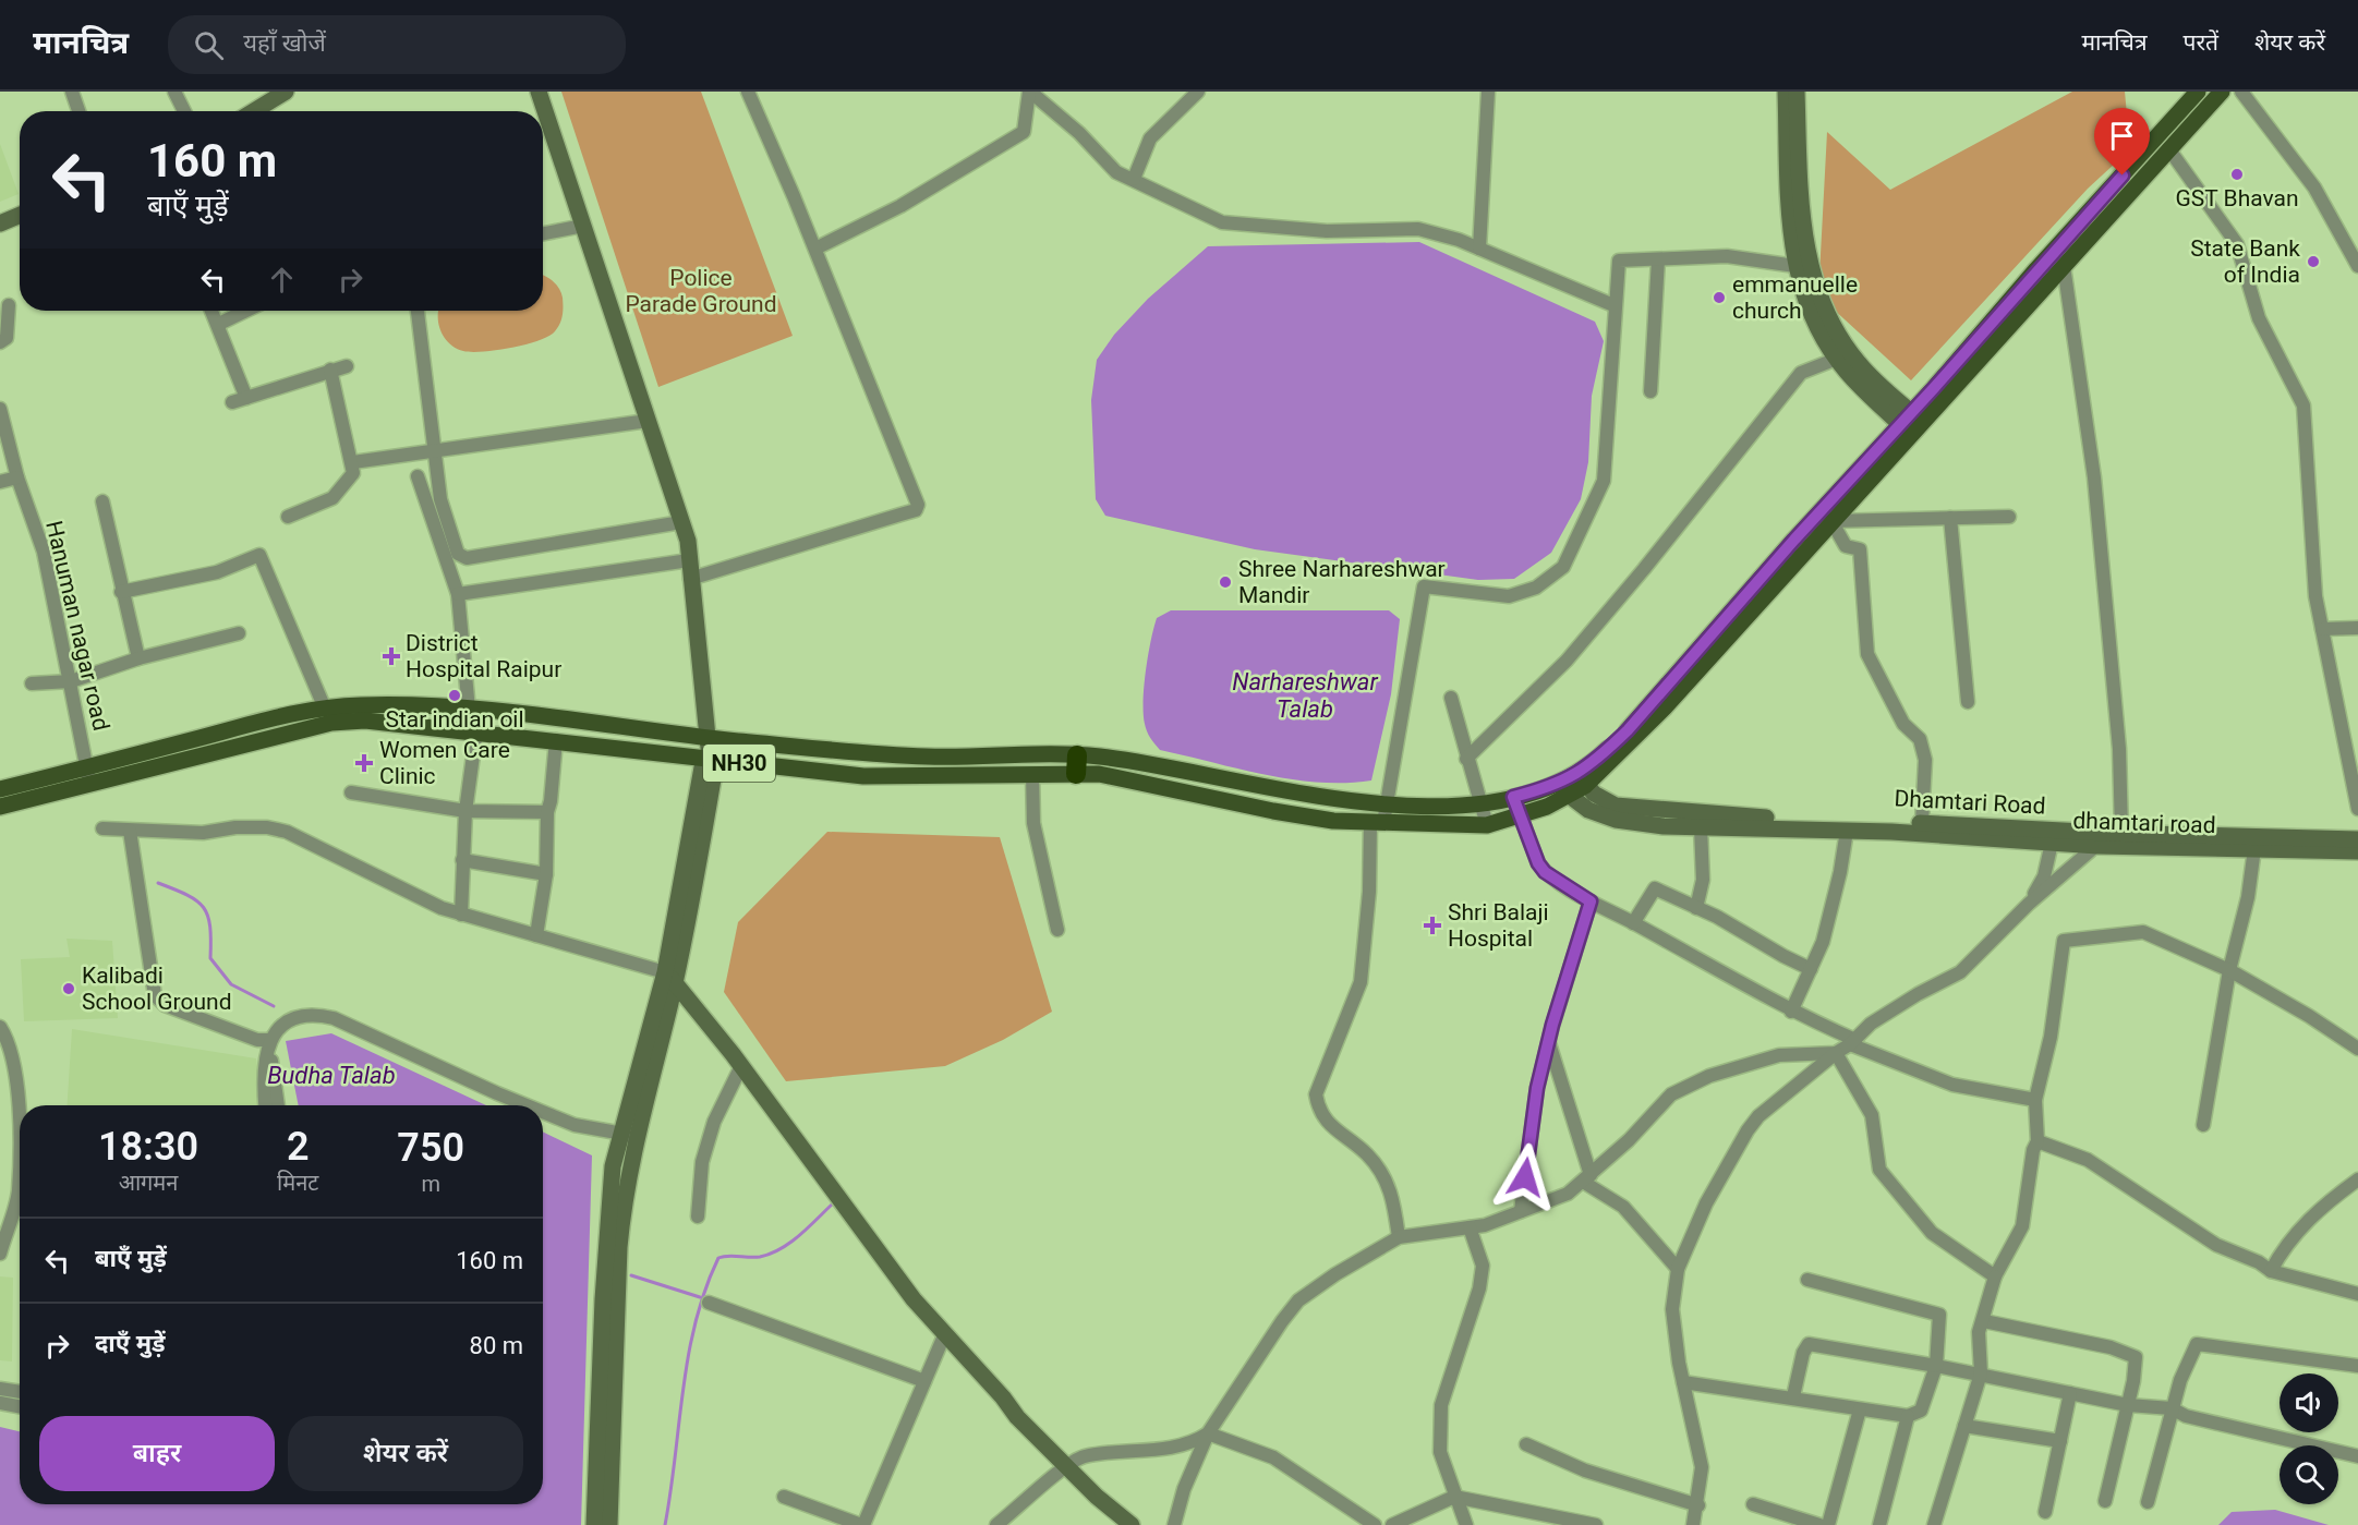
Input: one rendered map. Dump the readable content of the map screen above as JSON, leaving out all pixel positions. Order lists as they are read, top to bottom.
{
  "streets": {
    "main road": ["NH30"],
    "street": ["Hanuman nagar road", "Dhamtari Road", "dhamtari road"]
  },
  "crossings": [
    ["Hanuman nagar road", "NH30"],
    ["NH30", "Dhamtari Road"],
    ["NH30", "dhamtari road"],
    ["Dhamtari Road", "dhamtari road"]
  ],
  "water": ["Narhareshwar Talab", "Budha Talab"],
  "parks": ["Police Parade Ground"],
  "places": {
    "other": [
      "GST Bhavan",
      "State Bank of India",
      "emmanuelle church",
      "Shree Narhareshwar Mandir",
      "Star indian oil",
      "Kalibadi School Ground"
    ],
    "health": ["District Hospital Raipur", "Women Care Clinic", "Shri Balaji Hospital"]
  },
  "page": {
    "header": "मानचित्र",
    "search": "यहाँ खोजें",
    "nav": ["मानचित्र", "परतें", "शेयर करें"],
    "turn": ["160 m", "बाएँ मुड़ें"],
    "eta": [
      "18:30",
      "आगमन",
      "2",
      "मिनट",
      "750",
      "m"
    ],
    "list": [
      {
        "name": "बाएँ मुड़ें",
        "value": "160 m"
      },
      {
        "name": "दाएँ मुड़ें",
        "value": "80 m"
      }
    ],
    "buttons": ["बाहर", "शेयर करें"]
  }
}
